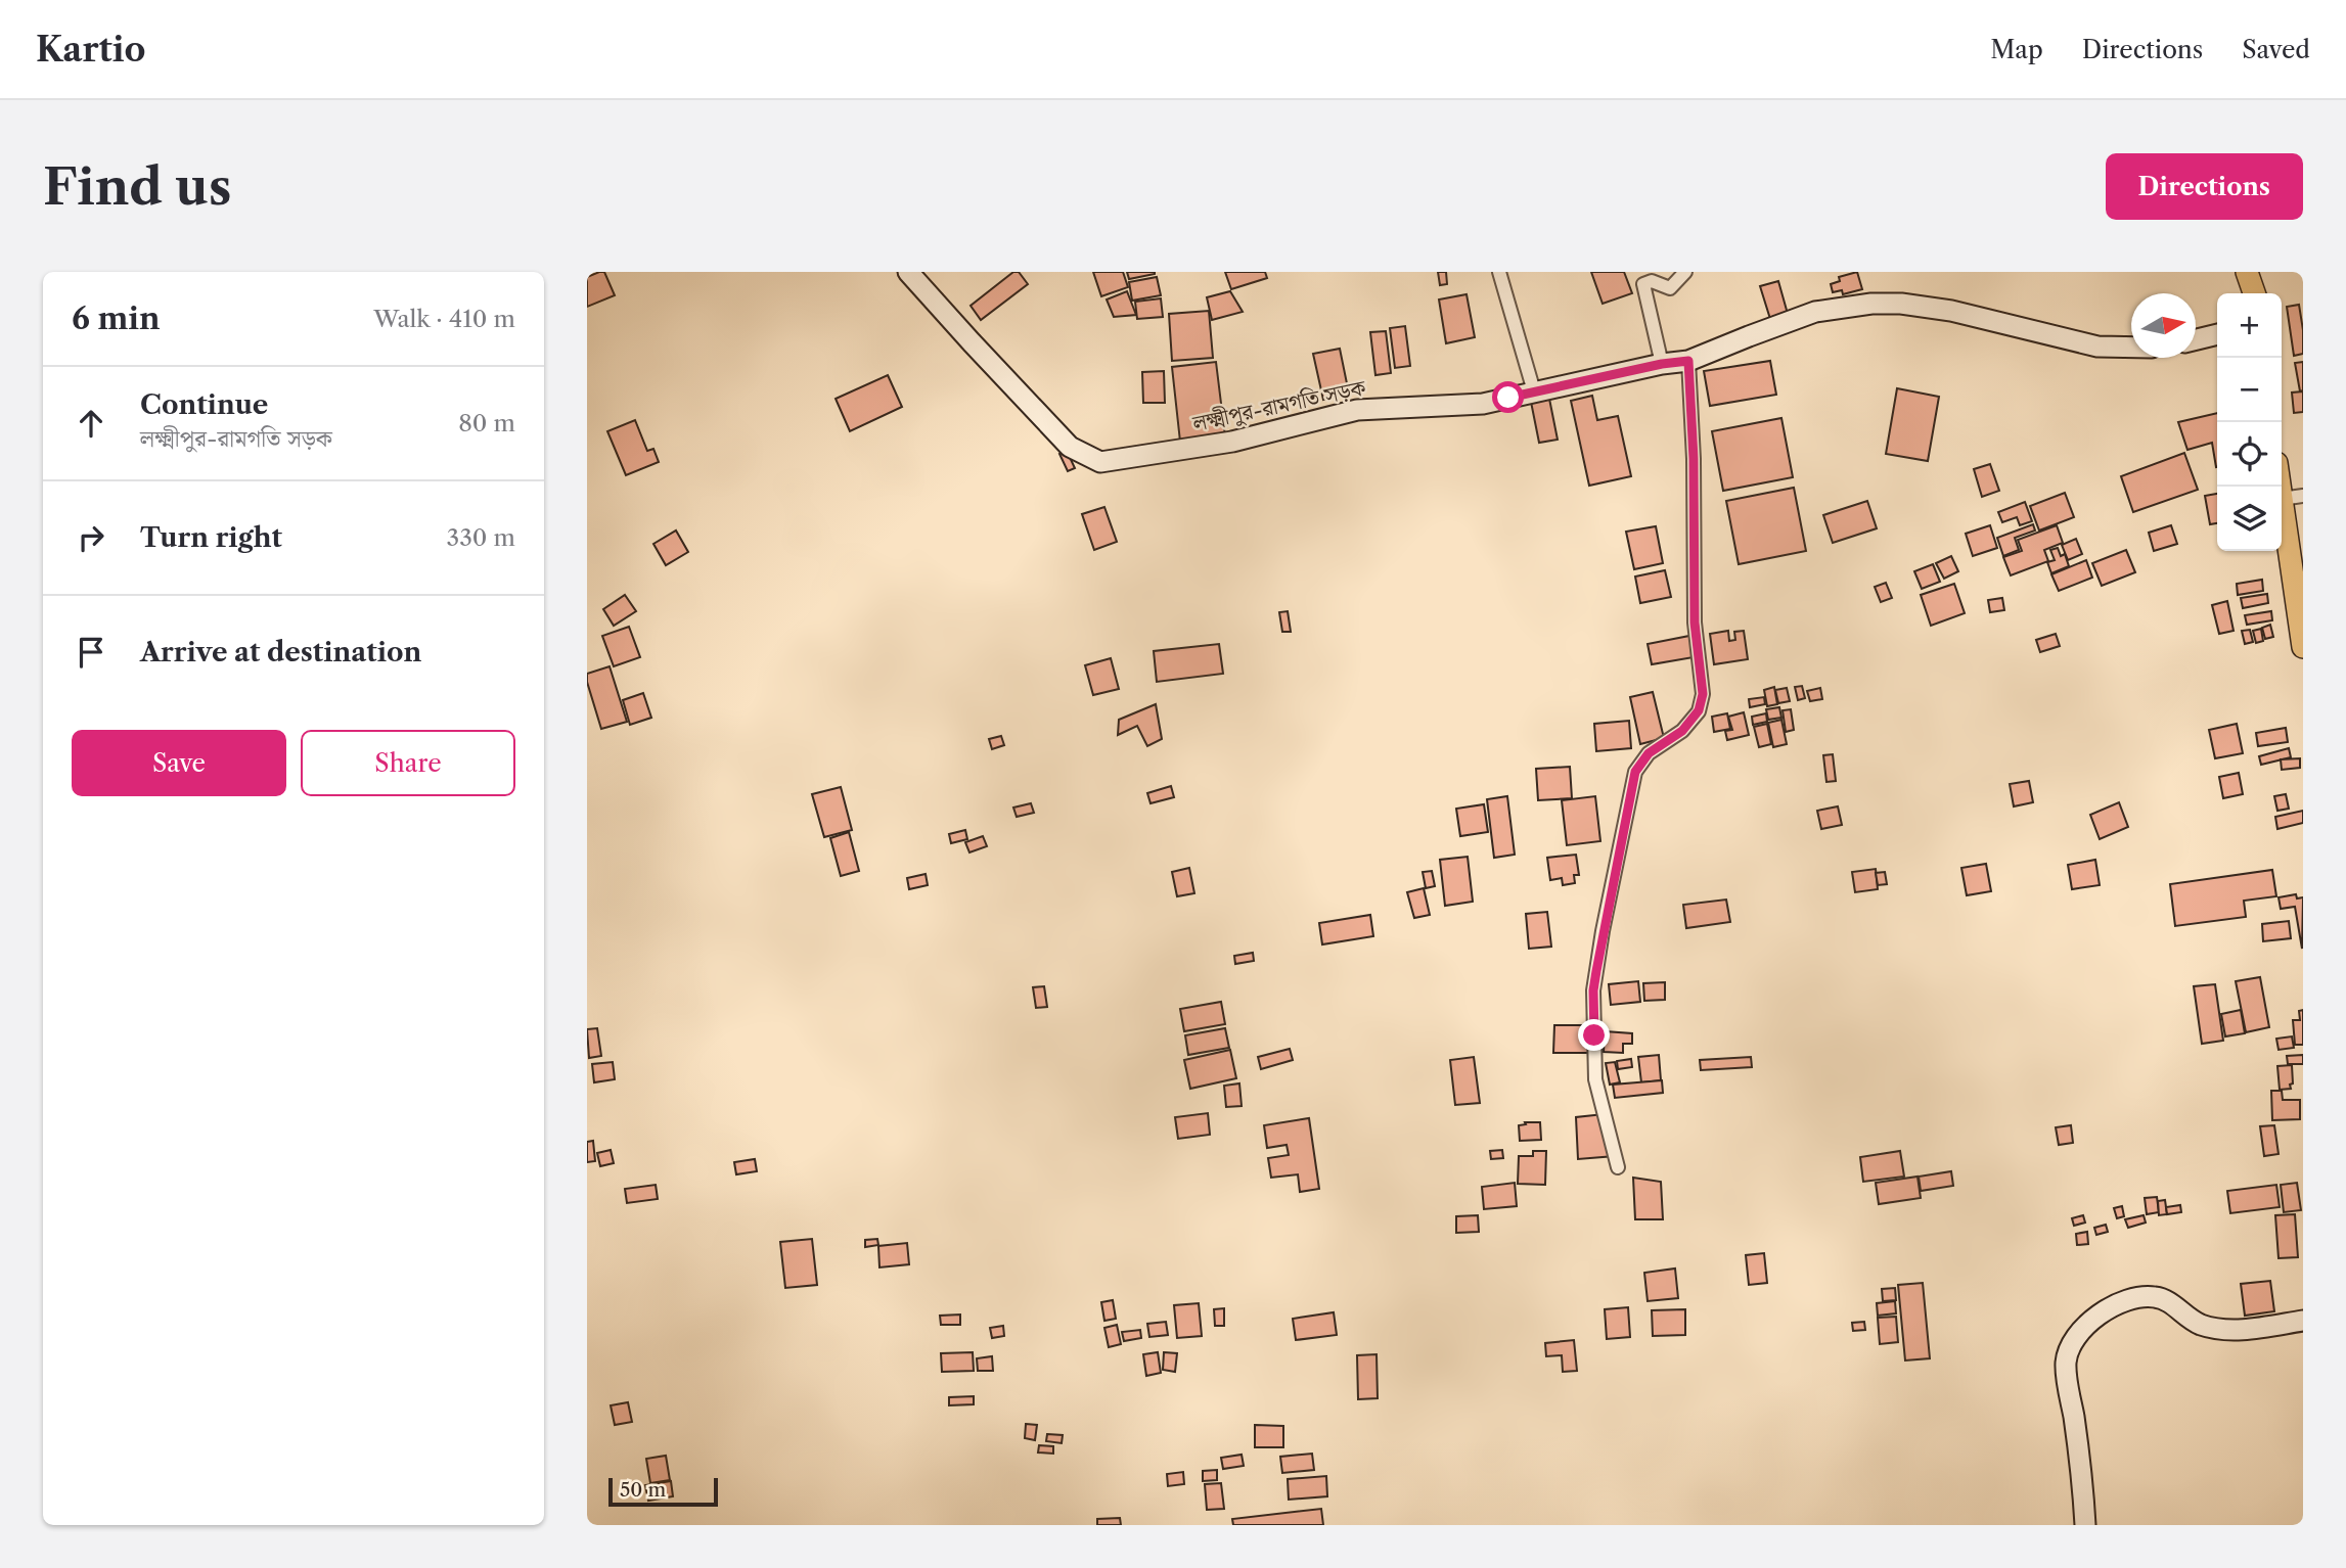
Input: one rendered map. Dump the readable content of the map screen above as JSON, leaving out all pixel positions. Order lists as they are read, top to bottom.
{
  "streets": {
    "main road": ["লক্ষ্মীপুর-রামগতি সড়ক"]
  },
  "scale_bar": "50 m",
  "north": "right",
  "page": {
    "header": "Kartio",
    "nav": ["Map", "Directions", "Saved"],
    "buttons": [
      "Directions",
      ["Save", "Share"]
    ],
    "title": "Find us",
    "heading": ["6 min", "Walk · 410 m"],
    "map_buttons": ["+", "−"],
    "list": [
      ["Continue", "লক্ষ্মীপুর-রামগতি সড়ক", "80 m"],
      ["Turn right", "330 m"],
      "Arrive at destination"
    ],
    "scale": "50 m"
  }
}
